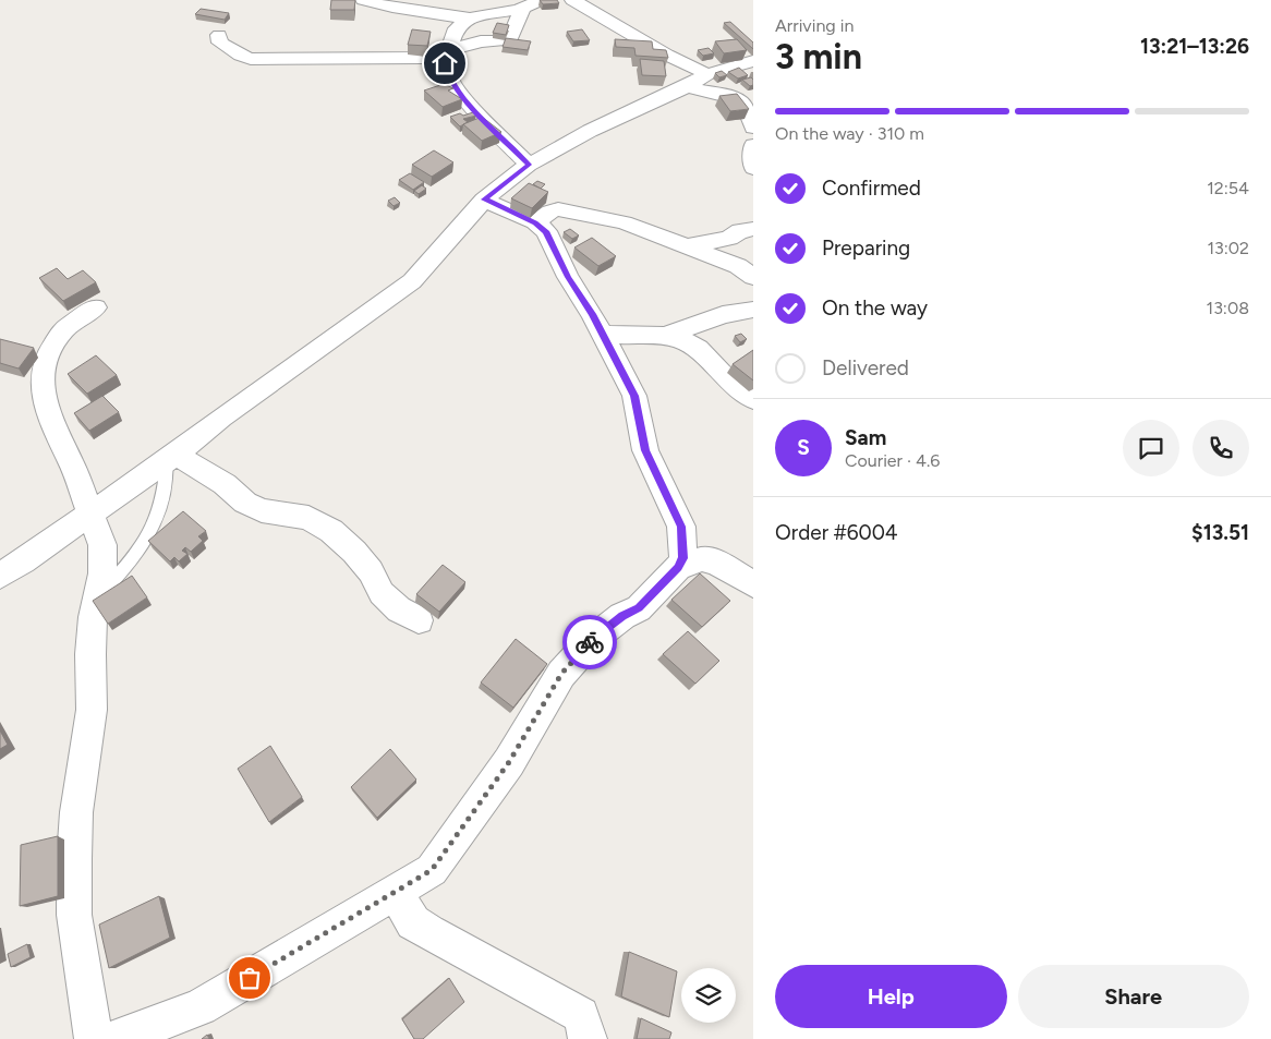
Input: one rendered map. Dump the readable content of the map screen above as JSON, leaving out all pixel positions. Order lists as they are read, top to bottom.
{
  "page": {
    "heading": ["3 min", "Arriving in", "13:21–13:26"],
    "panel": [
      "Sam",
      "Courier · 4.6",
      "Order #6004",
      "$13.51"
    ],
    "bar": "On the way · 310 m",
    "list": [
      ["Confirmed", "12:54"],
      ["Preparing", "13:02"],
      ["On the way", "13:08"],
      "Delivered"
    ],
    "round": "S",
    "buttons": ["Help", "Share"]
  }
}
